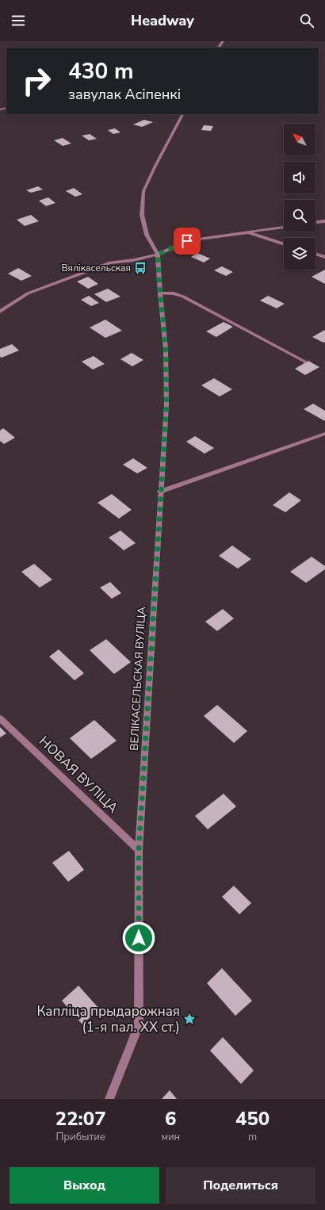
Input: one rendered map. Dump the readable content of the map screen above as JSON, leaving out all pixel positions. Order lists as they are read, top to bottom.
{
  "streets": {
    "street": ["ВЕЛІКАСЕЛЬСКАЯ ВУЛІЦА", "НОВАЯ ВУЛІЦА"]
  },
  "crossings": [
    ["ВЕЛІКАСЕЛЬСКАЯ ВУЛІЦА", "НОВАЯ ВУЛІЦА"]
  ],
  "places": {
    "bus stop": ["Вялікасельская"],
    "place": ["Капліца прыдарожная (1-я пал. XX ст.)"]
  },
  "north": "top left",
  "page": {
    "header": "Headway",
    "turn": ["430 m", "завулак Асіпенкі"],
    "eta": [
      "22:07",
      "Прибытие",
      "6",
      "мин",
      "450",
      "m"
    ],
    "buttons": ["Выход", "Поделиться"]
  }
}
